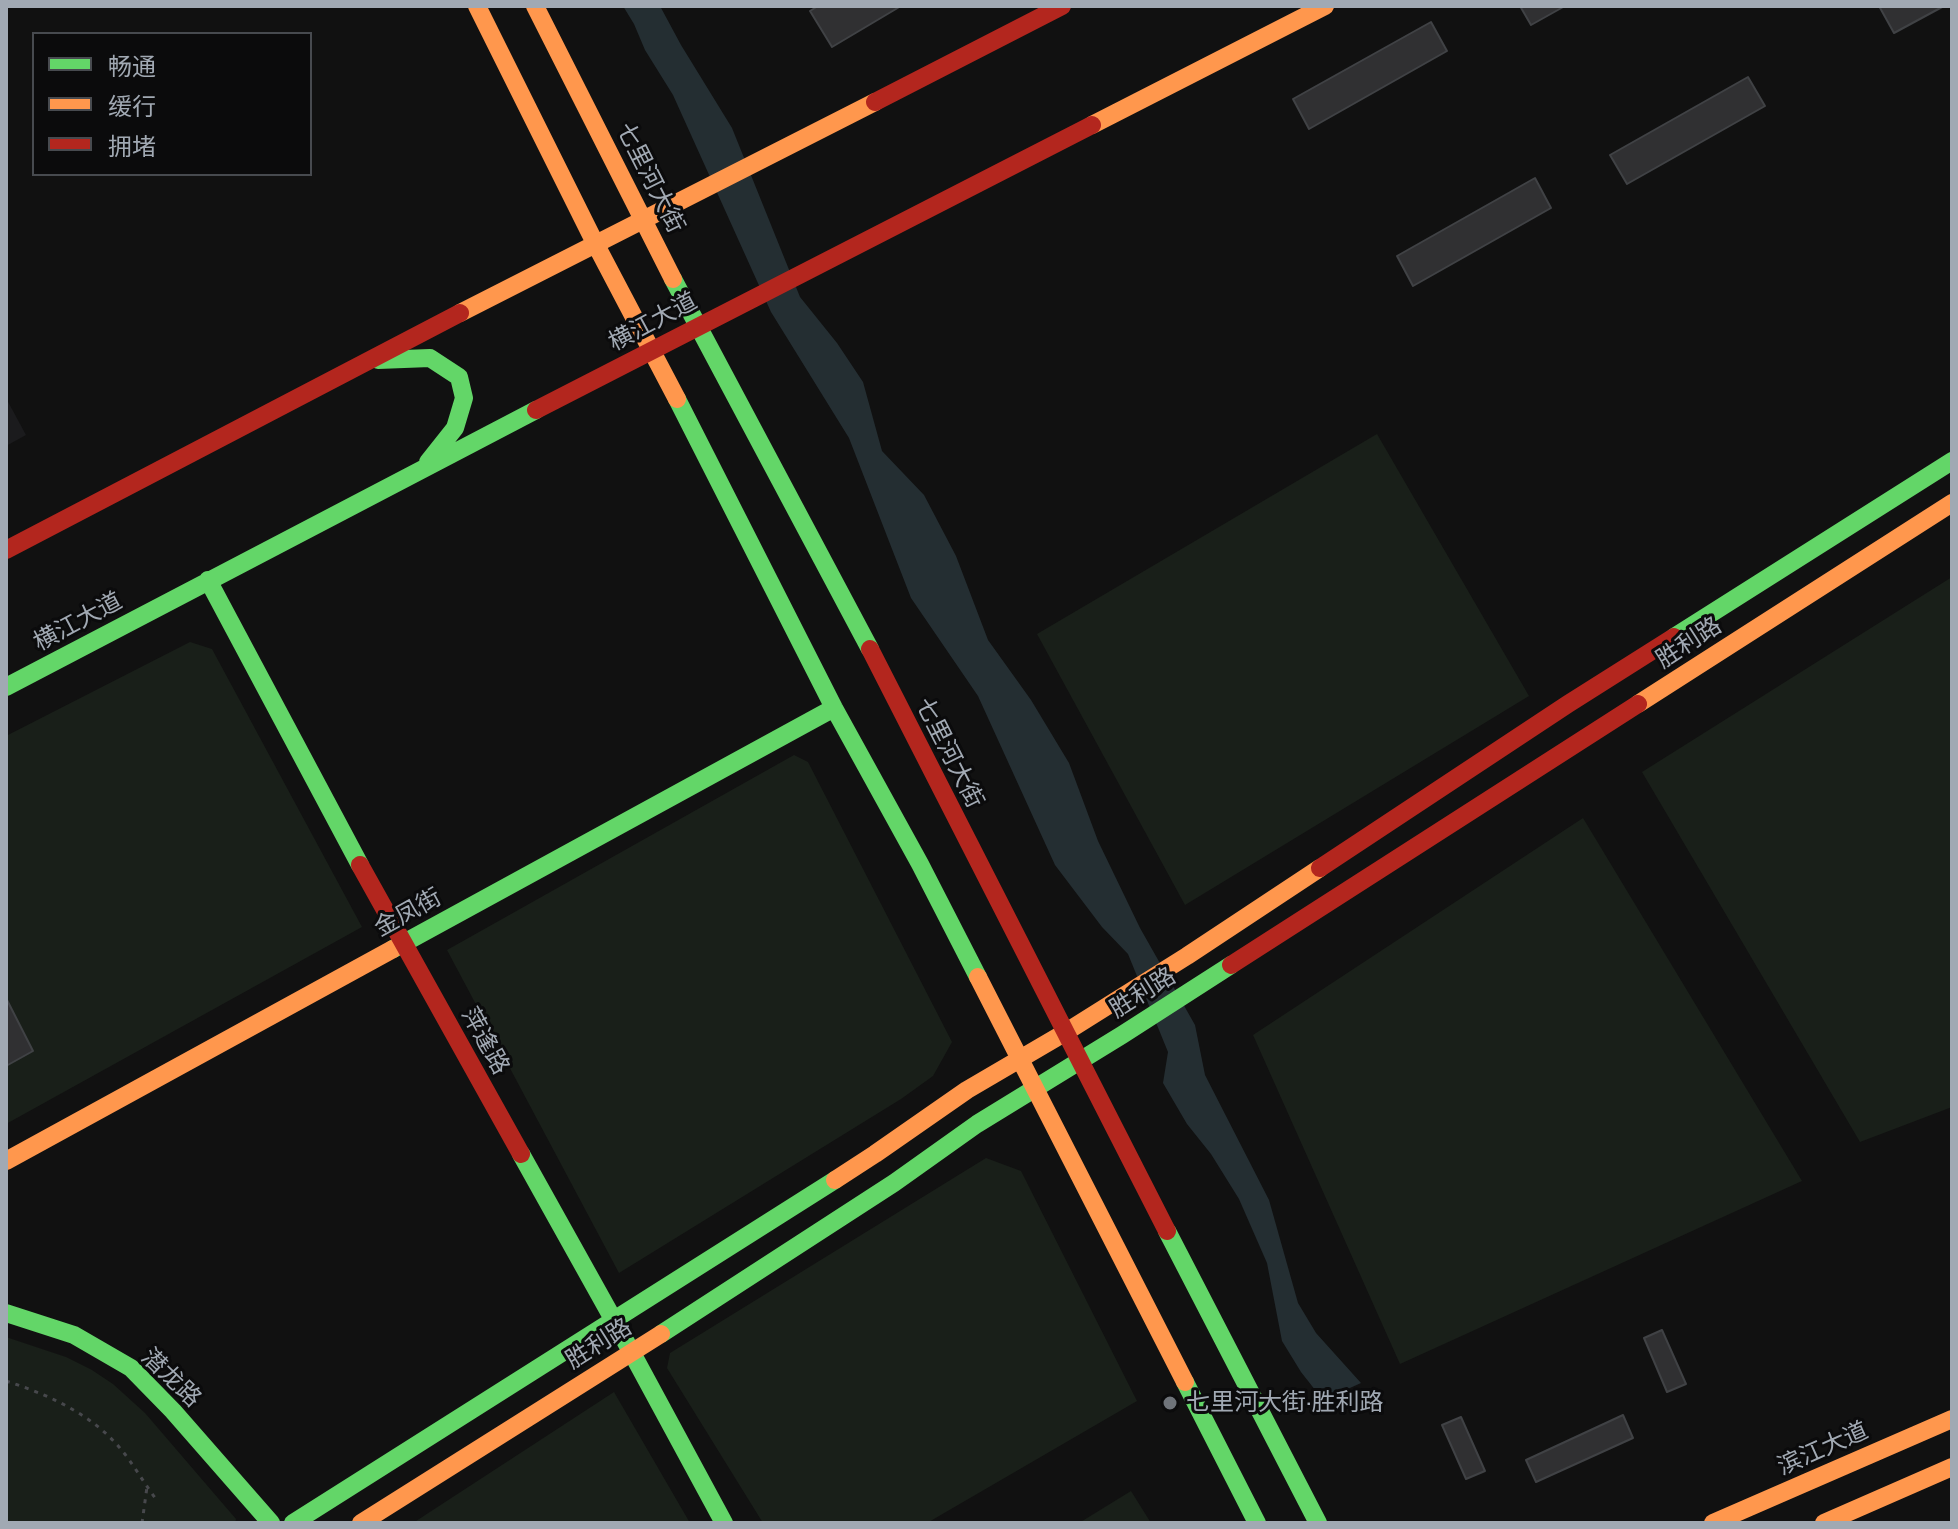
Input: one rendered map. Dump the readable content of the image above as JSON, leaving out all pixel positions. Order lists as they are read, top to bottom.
{
  "streets": {
    "main road": [
      "七里河大街",
      "横江大道",
      "胜利路",
      "金凤街",
      "萍逢路",
      "潜龙路",
      "滨江大道"
    ]
  },
  "crossings": [
    ["七里河大街", "横江大道"],
    ["七里河大街", "胜利路"],
    ["横江大道", "萍逢路"],
    ["胜利路", "萍逢路"],
    ["金凤街", "萍逢路"]
  ],
  "places": ["七里河大街·胜利路"],
  "legend": ["畅通", "缓行", "拥堵"]
}
